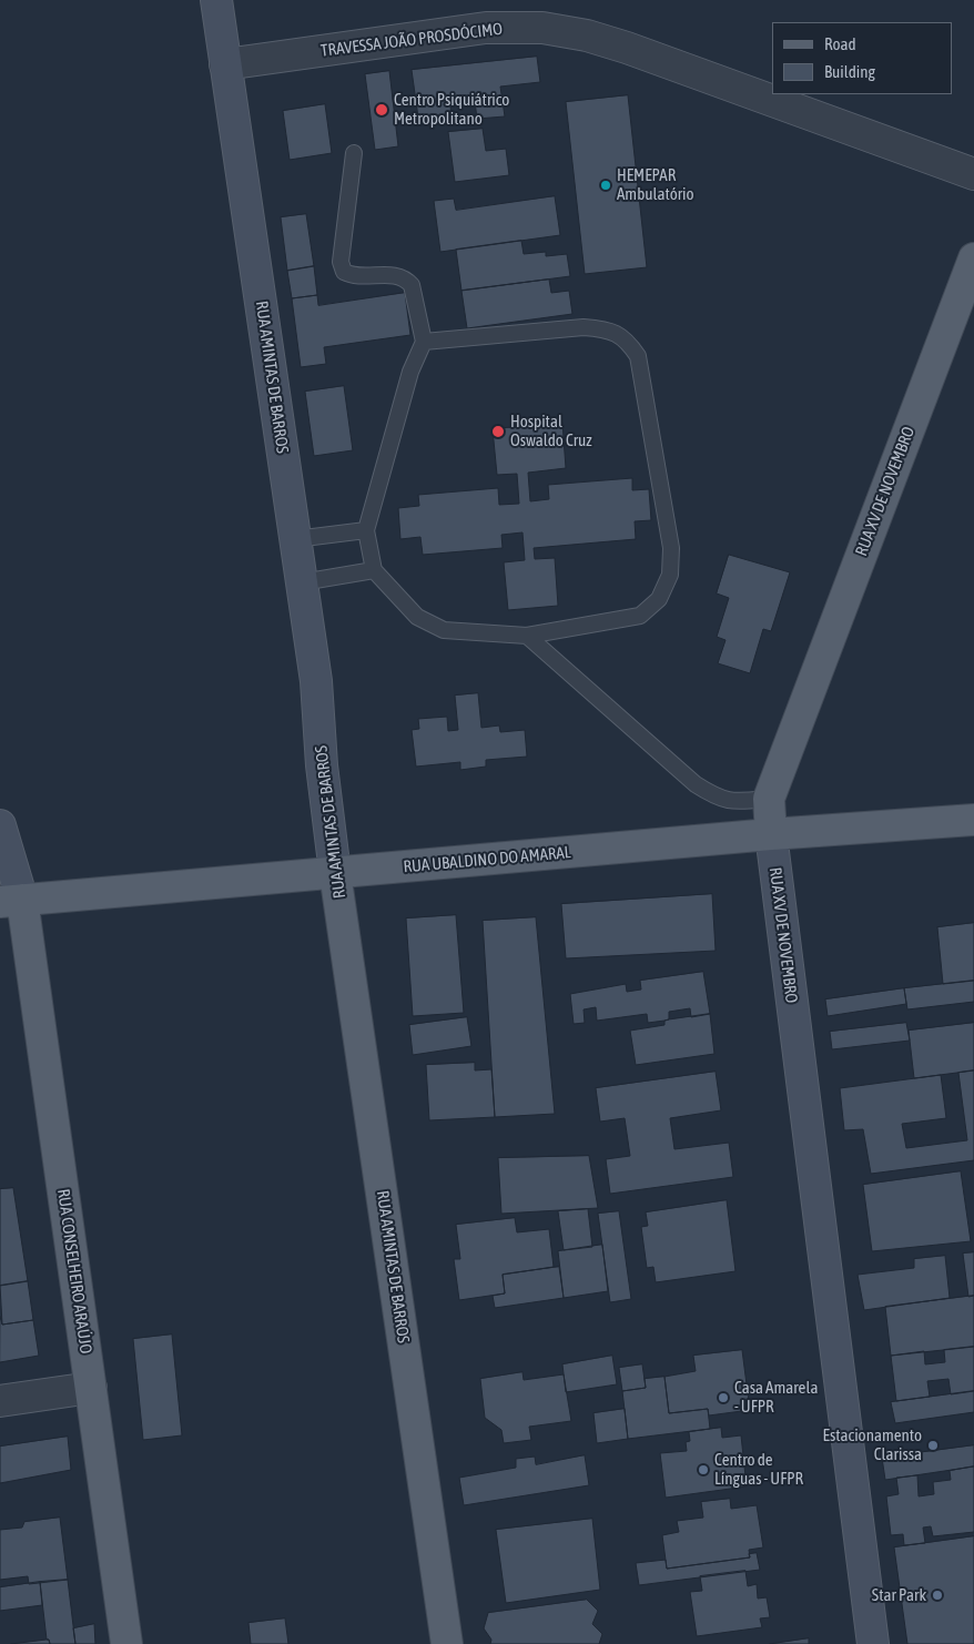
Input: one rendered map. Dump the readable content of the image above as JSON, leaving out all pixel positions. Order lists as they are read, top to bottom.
{
  "streets": {
    "main road": [
      "RUA AMINTAS DE BARROS",
      "RUA XV DE NOVEMBRO",
      "RUA UBALDINO DO AMARAL",
      "RUA CONSELHEIRO ARAÚJO"
    ],
    "street": ["TRAVESSA JOÃO PROSDÓCIMO"]
  },
  "crossings": [
    ["TRAVESSA JOÃO PROSDÓCIMO", "RUA AMINTAS DE BARROS"],
    ["RUA AMINTAS DE BARROS", "RUA UBALDINO DO AMARAL"],
    ["RUA XV DE NOVEMBRO", "RUA UBALDINO DO AMARAL"],
    ["RUA UBALDINO DO AMARAL", "RUA CONSELHEIRO ARAÚJO"]
  ],
  "places": [
    "Centro Psiquiátrico Metropolitano",
    "HEMEPAR Ambulatório",
    "Hospital Oswaldo Cruz",
    "Casa Amarela - UFPR",
    "Estacionamento Clarissa",
    "Centro de Línguas - UFPR",
    "Star Park"
  ],
  "legend": ["Road", "Building"]
}
